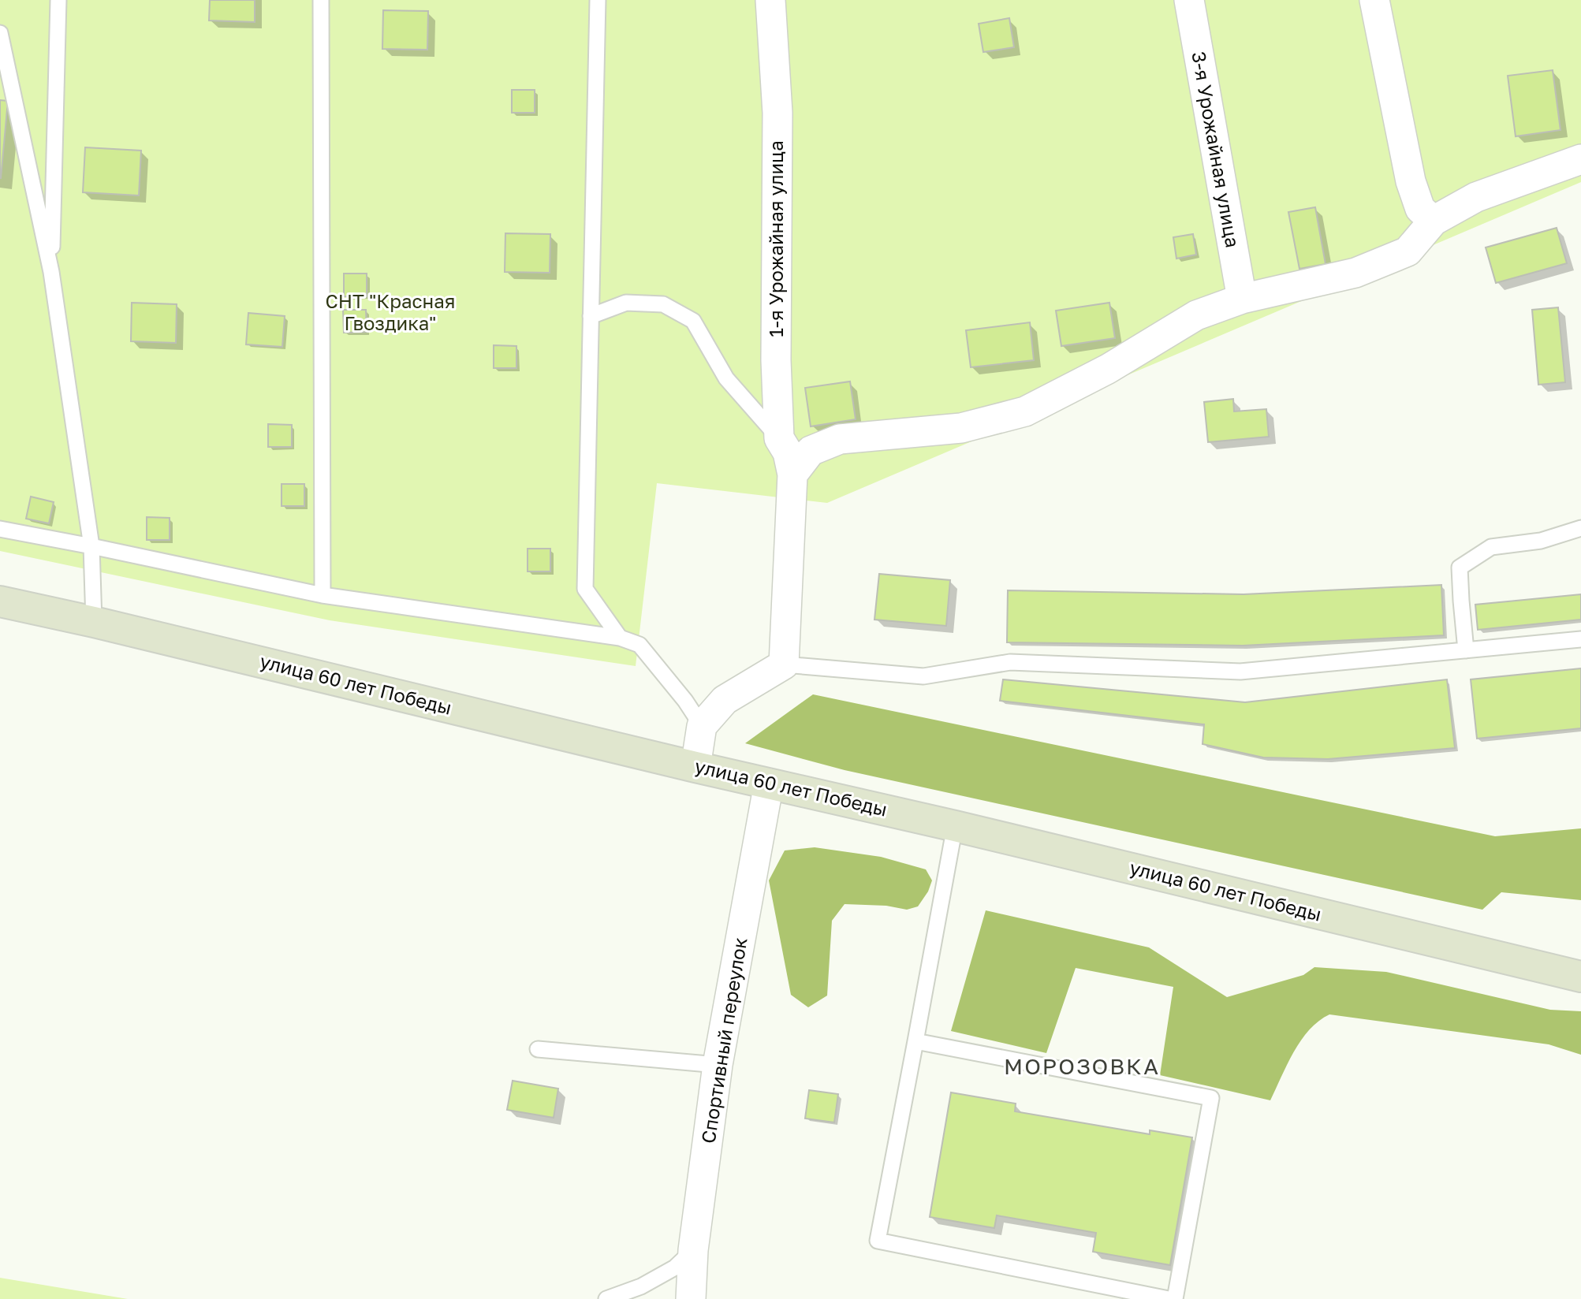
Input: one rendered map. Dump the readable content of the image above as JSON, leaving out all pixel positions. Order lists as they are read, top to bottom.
{
  "streets": {
    "street": [
      "3-я Урожайная улица",
      "1-я Урожайная улица",
      "улица 60 лет Победы",
      "Спортивный переулок"
    ]
  },
  "crossings": [
    ["улица 60 лет Победы", "Спортивный переулок"]
  ],
  "districts": ["МОРОЗОВКА"],
  "parks": ["СНТ \"Красная Гвоздика\""]
}
